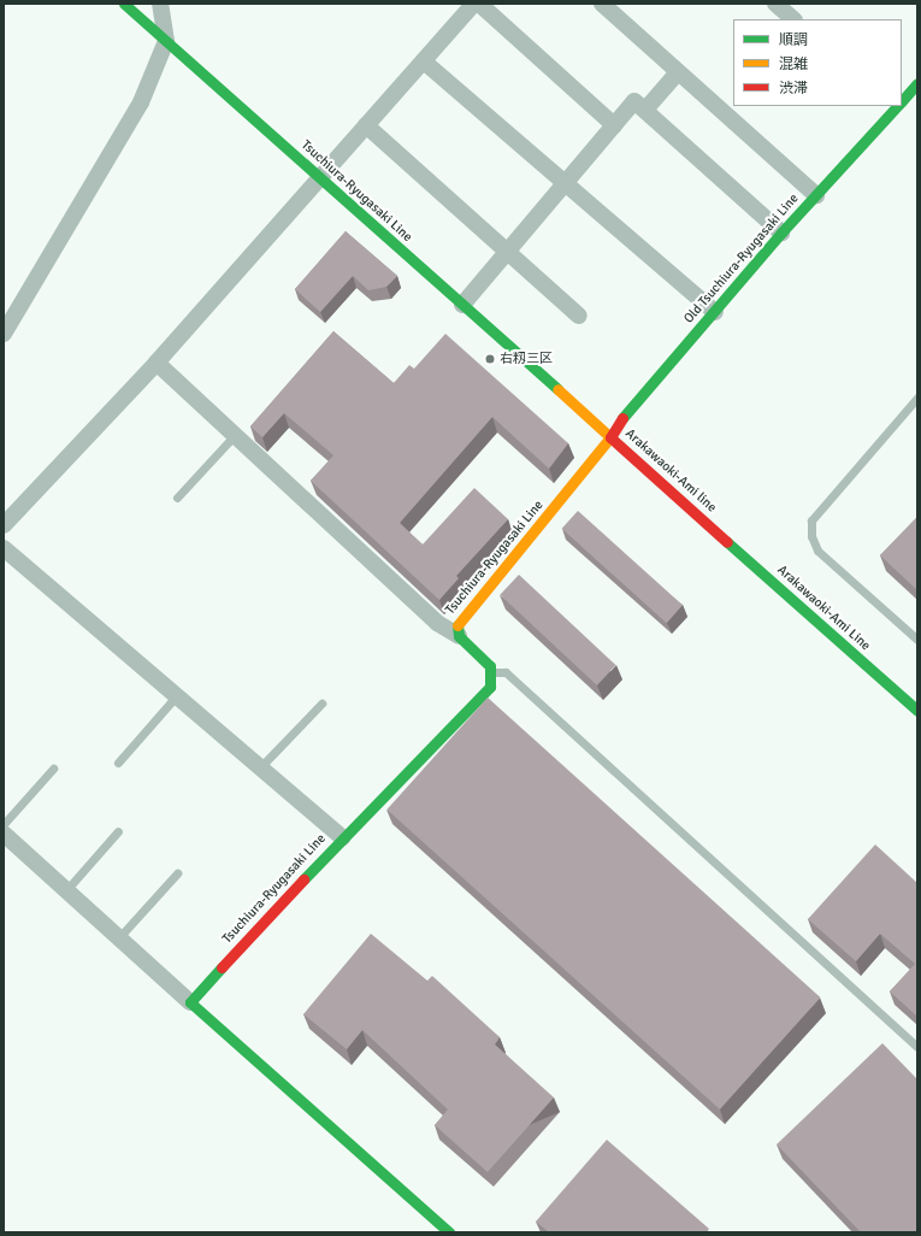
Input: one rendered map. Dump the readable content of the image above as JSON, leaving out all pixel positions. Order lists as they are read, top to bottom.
{
  "streets": {
    "main road": ["Tsuchiura-Ryugasaki Line", "Old Tsuchiura-Ryugasaki Line", "Arakawaoki-Ami line"]
  },
  "crossings": [
    ["Tsuchiura-Ryugasaki Line", "Old Tsuchiura-Ryugasaki Line"],
    ["Tsuchiura-Ryugasaki Line", "Arakawaoki-Ami line"],
    ["Old Tsuchiura-Ryugasaki Line", "Arakawaoki-Ami line"]
  ],
  "places": ["右籾三区"],
  "legend": ["順調", "混雑", "渋滞"]
}
